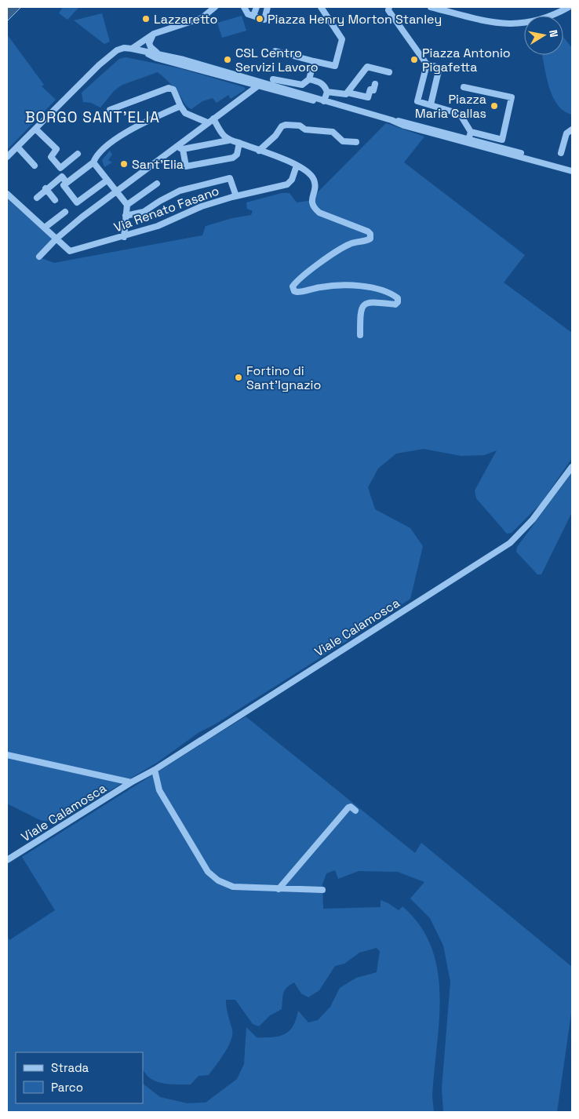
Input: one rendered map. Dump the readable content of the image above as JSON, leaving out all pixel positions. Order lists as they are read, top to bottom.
{
  "streets": {
    "street": ["Via Renato Fasano", "Viale Calamosca"]
  },
  "districts": ["BORGO SANT'ELIA"],
  "places": [
    "Lazzaretto",
    "Piazza Henry Morton Stanley",
    "CSL Centro Servizi Lavoro",
    "Piazza Antonio Pigafetta",
    "Piazza Maria Callas",
    "Sant'Elia",
    "Fortino di Sant'Ignazio"
  ],
  "legend": ["Strada", "Parco"],
  "north": "right"
}
